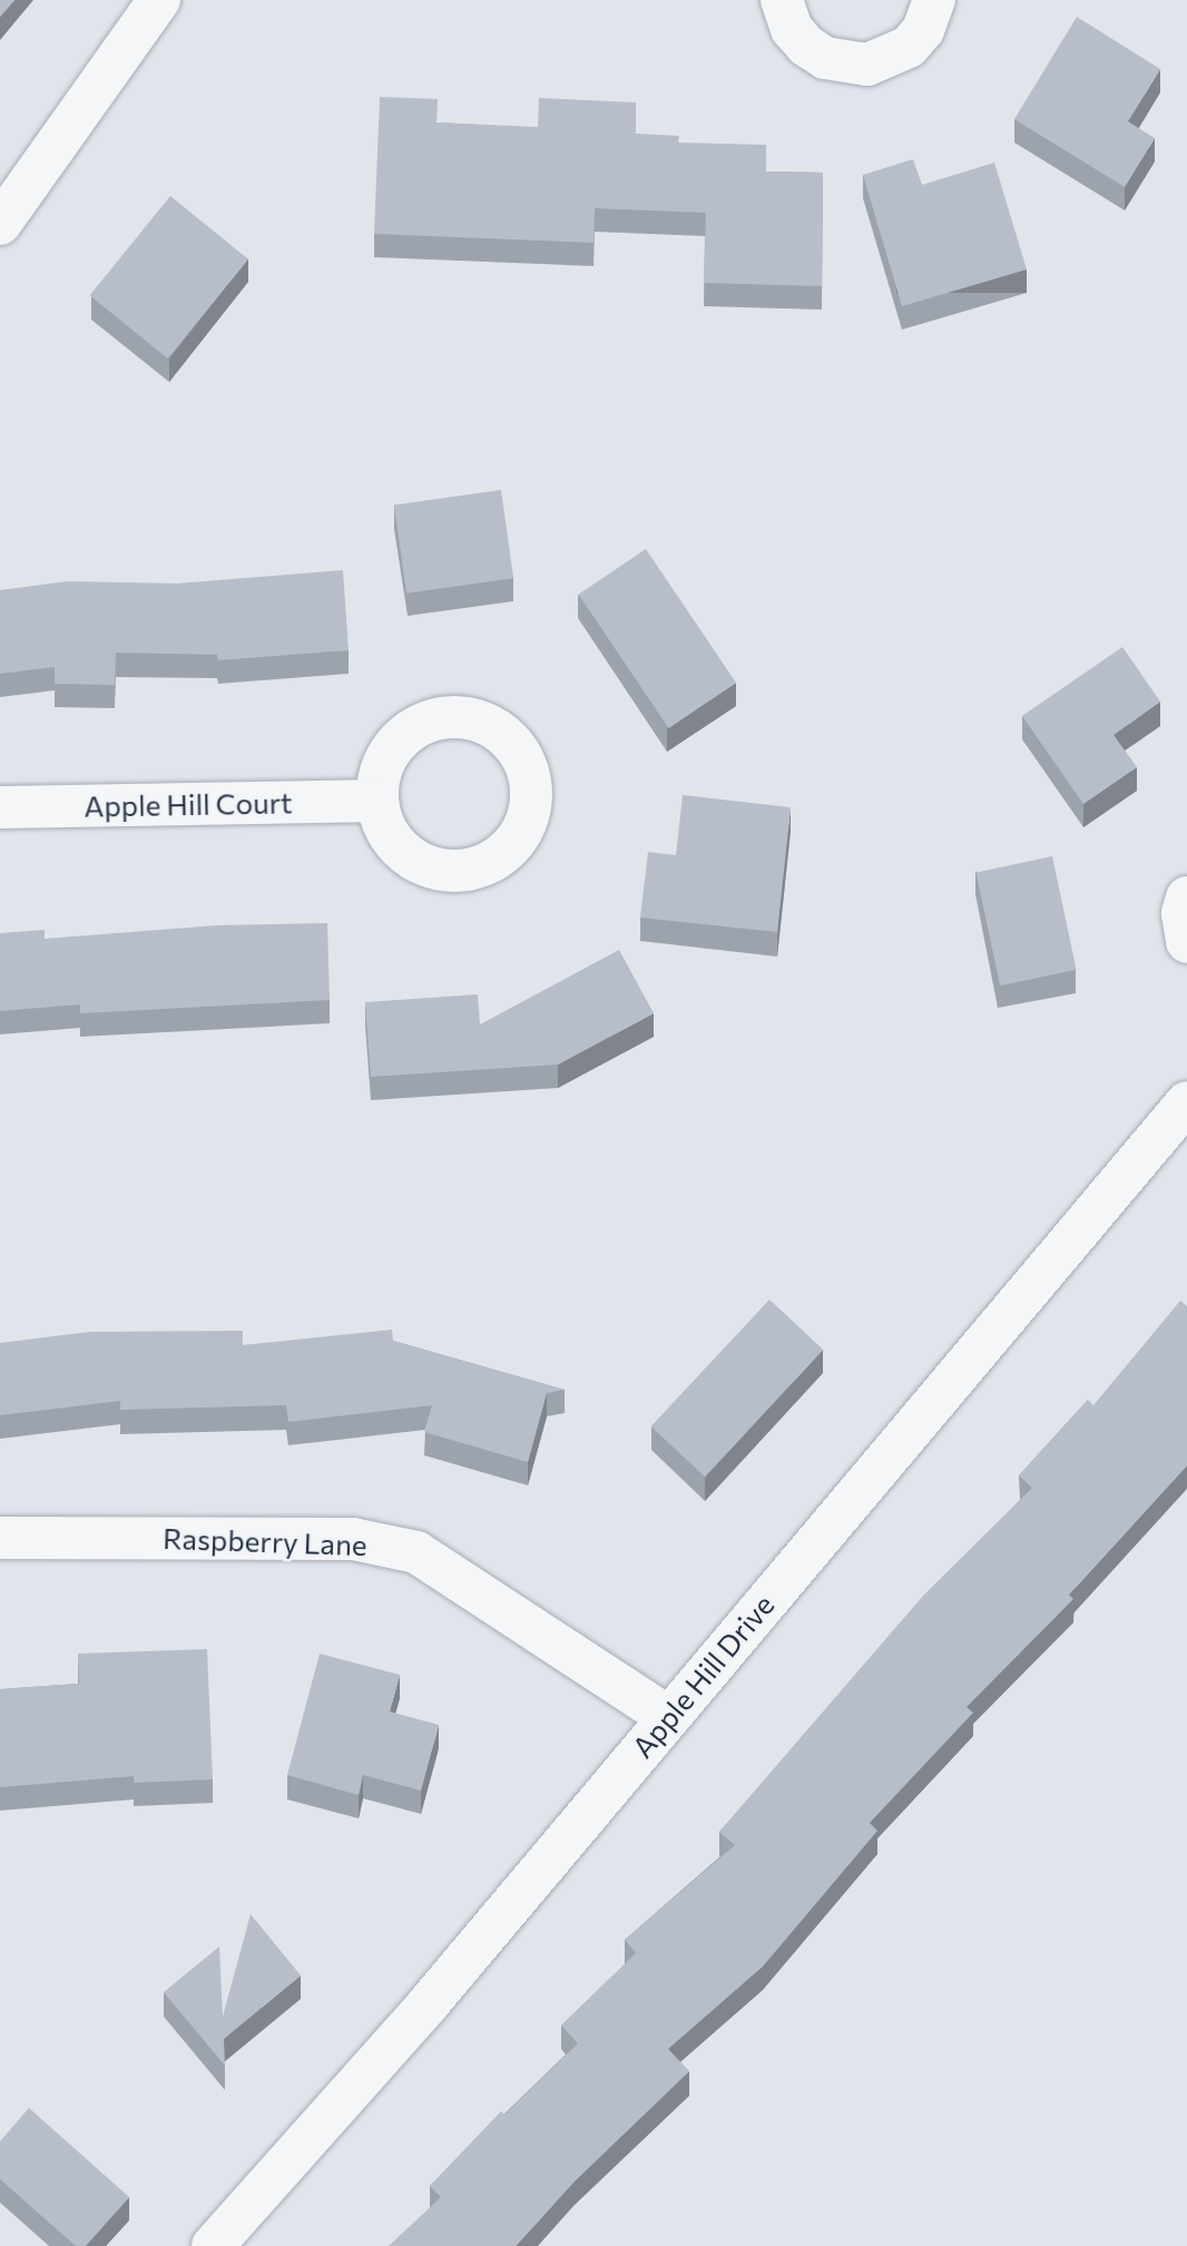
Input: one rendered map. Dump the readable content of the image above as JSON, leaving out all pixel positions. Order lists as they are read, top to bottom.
{
  "streets": {
    "street": ["Apple Hill Court", "Raspberry Lane", "Apple Hill Drive"]
  },
  "crossings": [
    ["Raspberry Lane", "Apple Hill Drive"]
  ]
}
